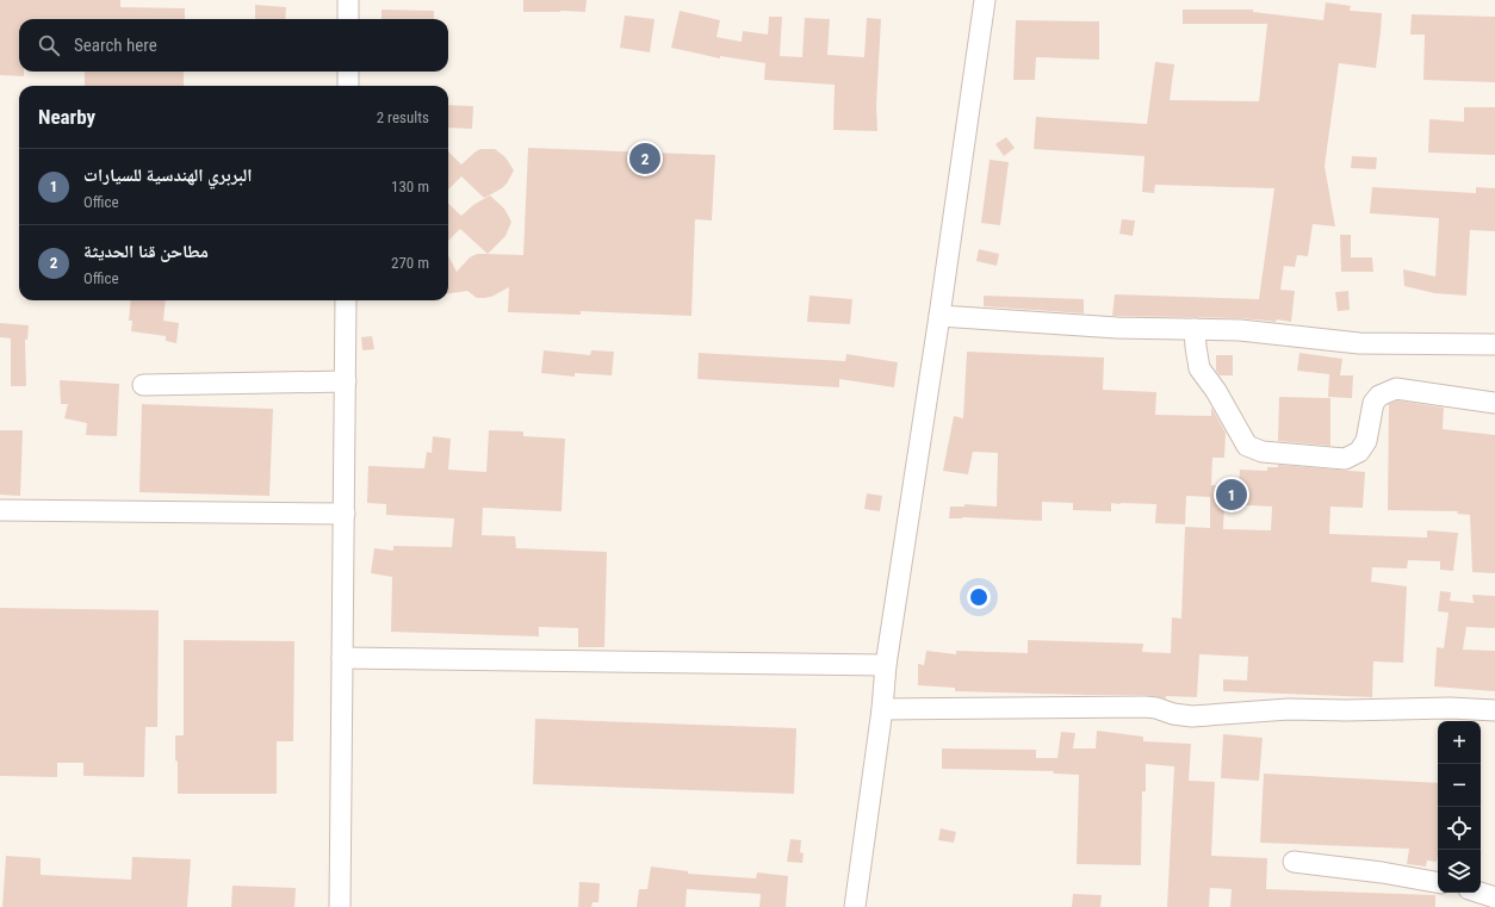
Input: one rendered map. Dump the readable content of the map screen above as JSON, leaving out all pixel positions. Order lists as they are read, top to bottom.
{
  "page": {
    "search": "Search here",
    "heading": ["Nearby", "2 results"],
    "pins": ["2", "1"],
    "list": [
      {
        "mark": "1",
        "name": "البربري الهندسية للسيارات",
        "note": "Office",
        "value": "130 m"
      },
      {
        "mark": "2",
        "name": "مطاحن قنا الحديثة",
        "note": "Office",
        "value": "270 m"
      }
    ],
    "map_buttons": ["+", "−"]
  }
}
